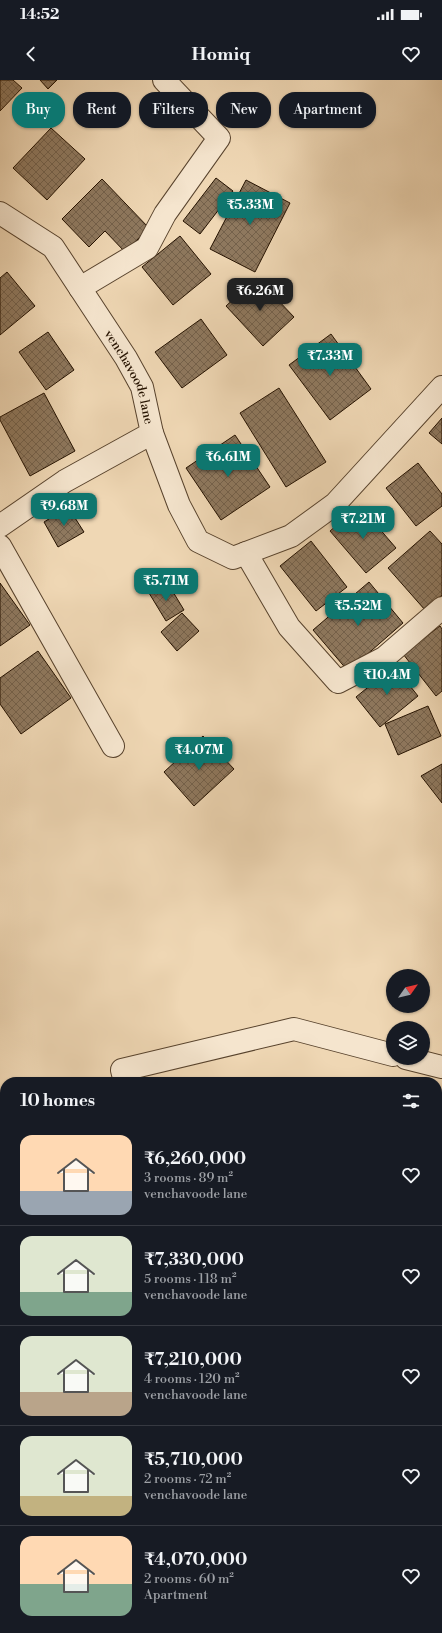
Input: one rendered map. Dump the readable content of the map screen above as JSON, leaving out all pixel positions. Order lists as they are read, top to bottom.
{
  "streets": {
    "street": ["venchavoode lane"]
  },
  "north": "top right",
  "page": {
    "status": "14:52",
    "header": "Homiq",
    "chip": [
      "Buy",
      "Rent",
      "Filters",
      "New",
      "Apartment"
    ],
    "price": [
      "₹5.33M",
      "₹6.26M",
      "₹7.33M",
      "₹6.61M",
      "₹9.68M",
      "₹7.21M",
      "₹5.71M",
      "₹5.52M",
      "₹10.4M",
      "₹4.07M"
    ],
    "heading": "10 homes",
    "list": [
      {
        "name": "₹6,260,000",
        "note": "3 rooms · 89 m² · venchavoode lane"
      },
      {
        "name": "₹7,330,000",
        "note": "5 rooms · 118 m² · venchavoode lane"
      },
      {
        "name": "₹7,210,000",
        "note": "4 rooms · 120 m² · venchavoode lane"
      },
      {
        "name": "₹5,710,000",
        "note": "2 rooms · 72 m² · venchavoode lane"
      },
      {
        "name": "₹4,070,000",
        "note": "2 rooms · 60 m² · Apartment"
      }
    ]
  }
}
